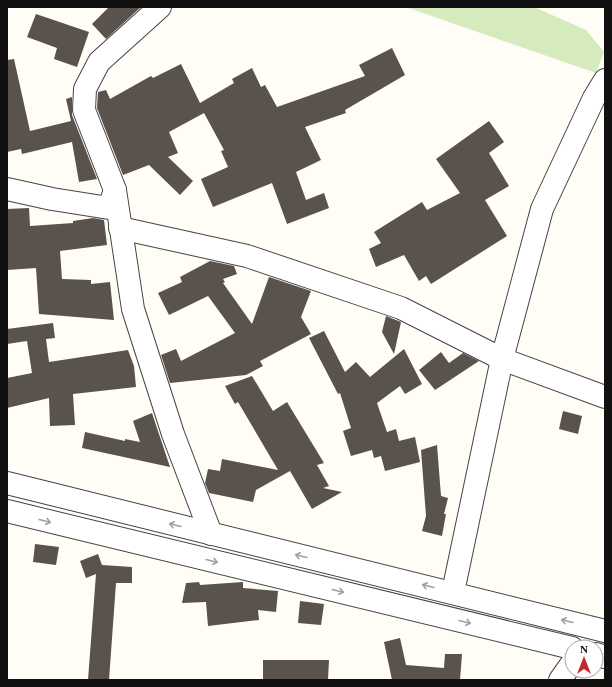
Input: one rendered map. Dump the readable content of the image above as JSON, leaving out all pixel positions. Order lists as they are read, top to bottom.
{
  "north": "top"
}
